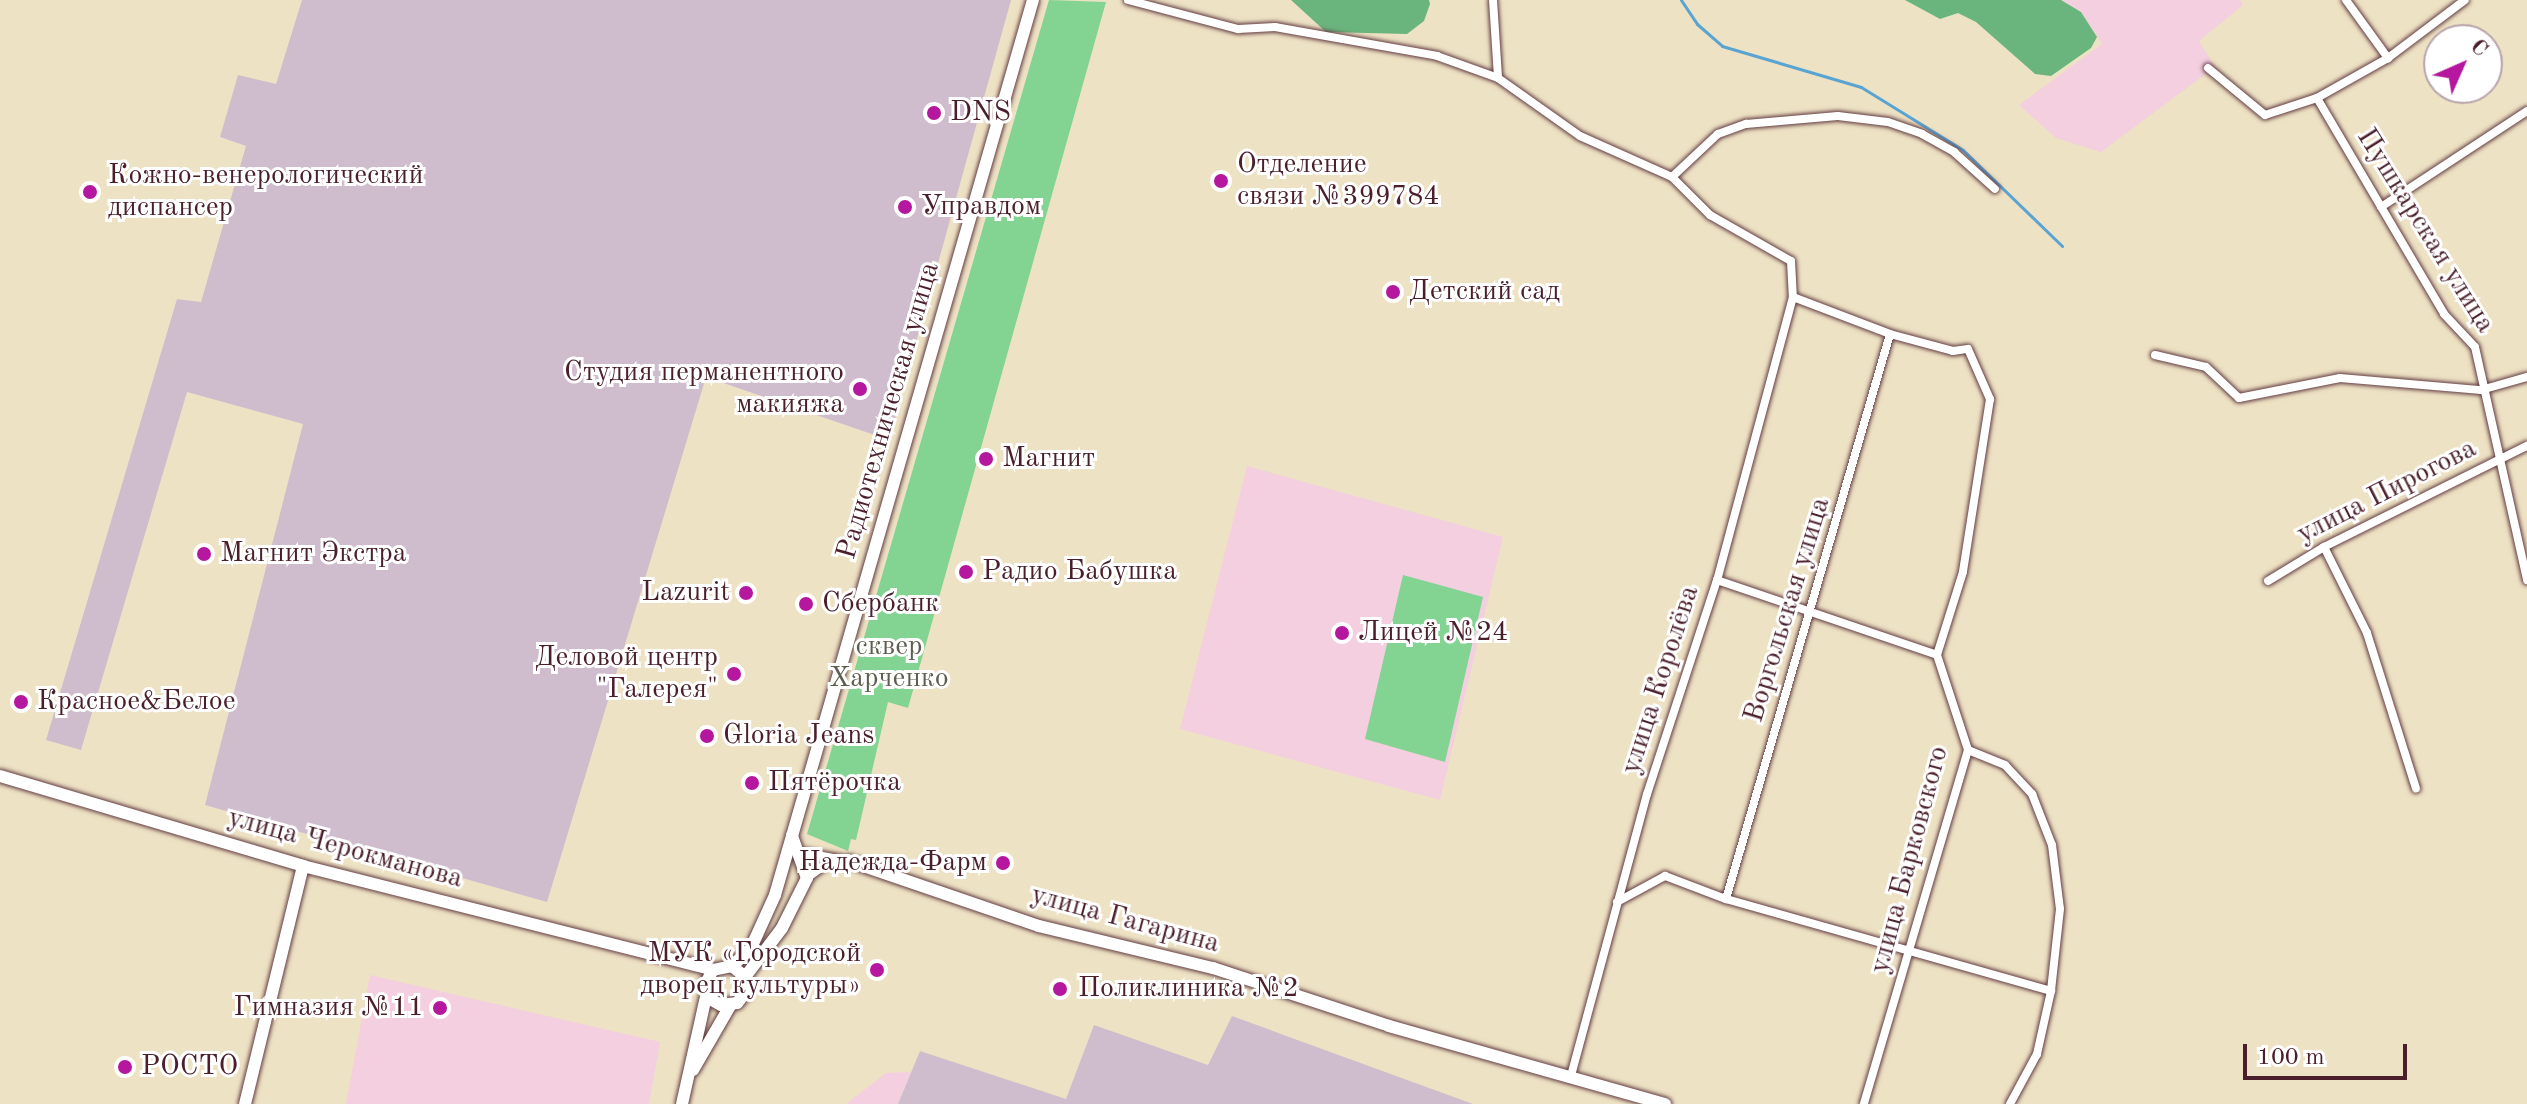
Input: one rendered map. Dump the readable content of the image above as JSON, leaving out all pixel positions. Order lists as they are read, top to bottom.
{
  "streets": {
    "street": [
      "Пушкарская улица",
      "Радиотехническая улица",
      "улица Пирогова",
      "Воргольская улица",
      "улица Королёва",
      "улица Черокманова",
      "улица Барковского",
      "улица Гагарина"
    ]
  },
  "crossings": [
    ["Пушкарская улица", "улица Пирогова"],
    ["Радиотехническая улица", "улица Черокманова"],
    ["улица Королёва", "улица Гагарина"]
  ],
  "parks": ["сквер Харченко"],
  "places": [
    "DNS",
    "Отделение связи №399784",
    "Кожно-венерологический диспансер",
    "Управдом",
    "Детский сад",
    "Студия перманентного макияжа",
    "Магнит",
    "Магнит Экстра",
    "Радио Бабушка",
    "Lazurit",
    "Сбербанк",
    "Лицей №24",
    "Деловой центр \"Галерея\"",
    "Красное&Белое",
    "Gloria Jeans",
    "Пятёрочка",
    "Надежда-Фарм",
    "МУК «Городской дворец культуры»",
    "Поликлиника №2",
    "Гимназия №11",
    "РОСТО"
  ],
  "scale_bar": "100 m",
  "north": "top right"
}
